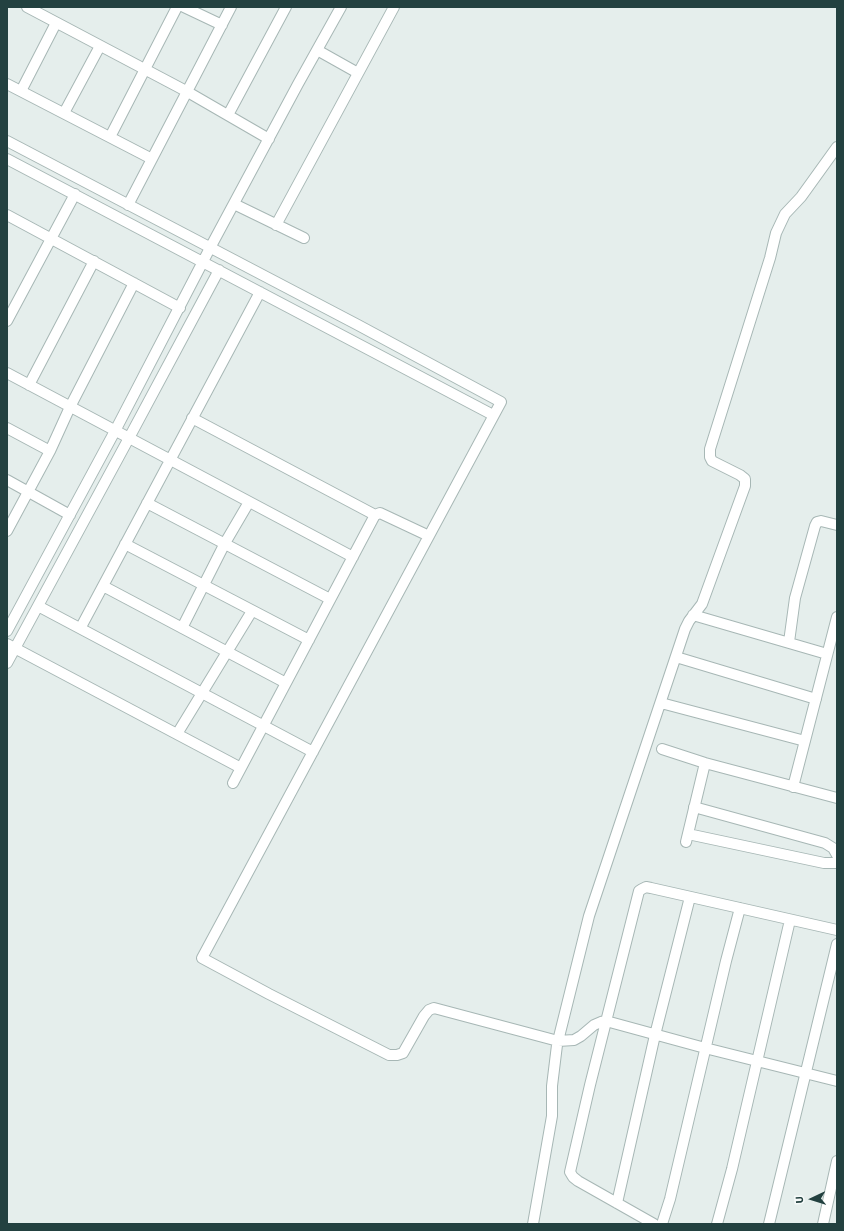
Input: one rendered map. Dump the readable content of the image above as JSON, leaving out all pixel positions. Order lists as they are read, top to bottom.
{
  "north": "left"
}
